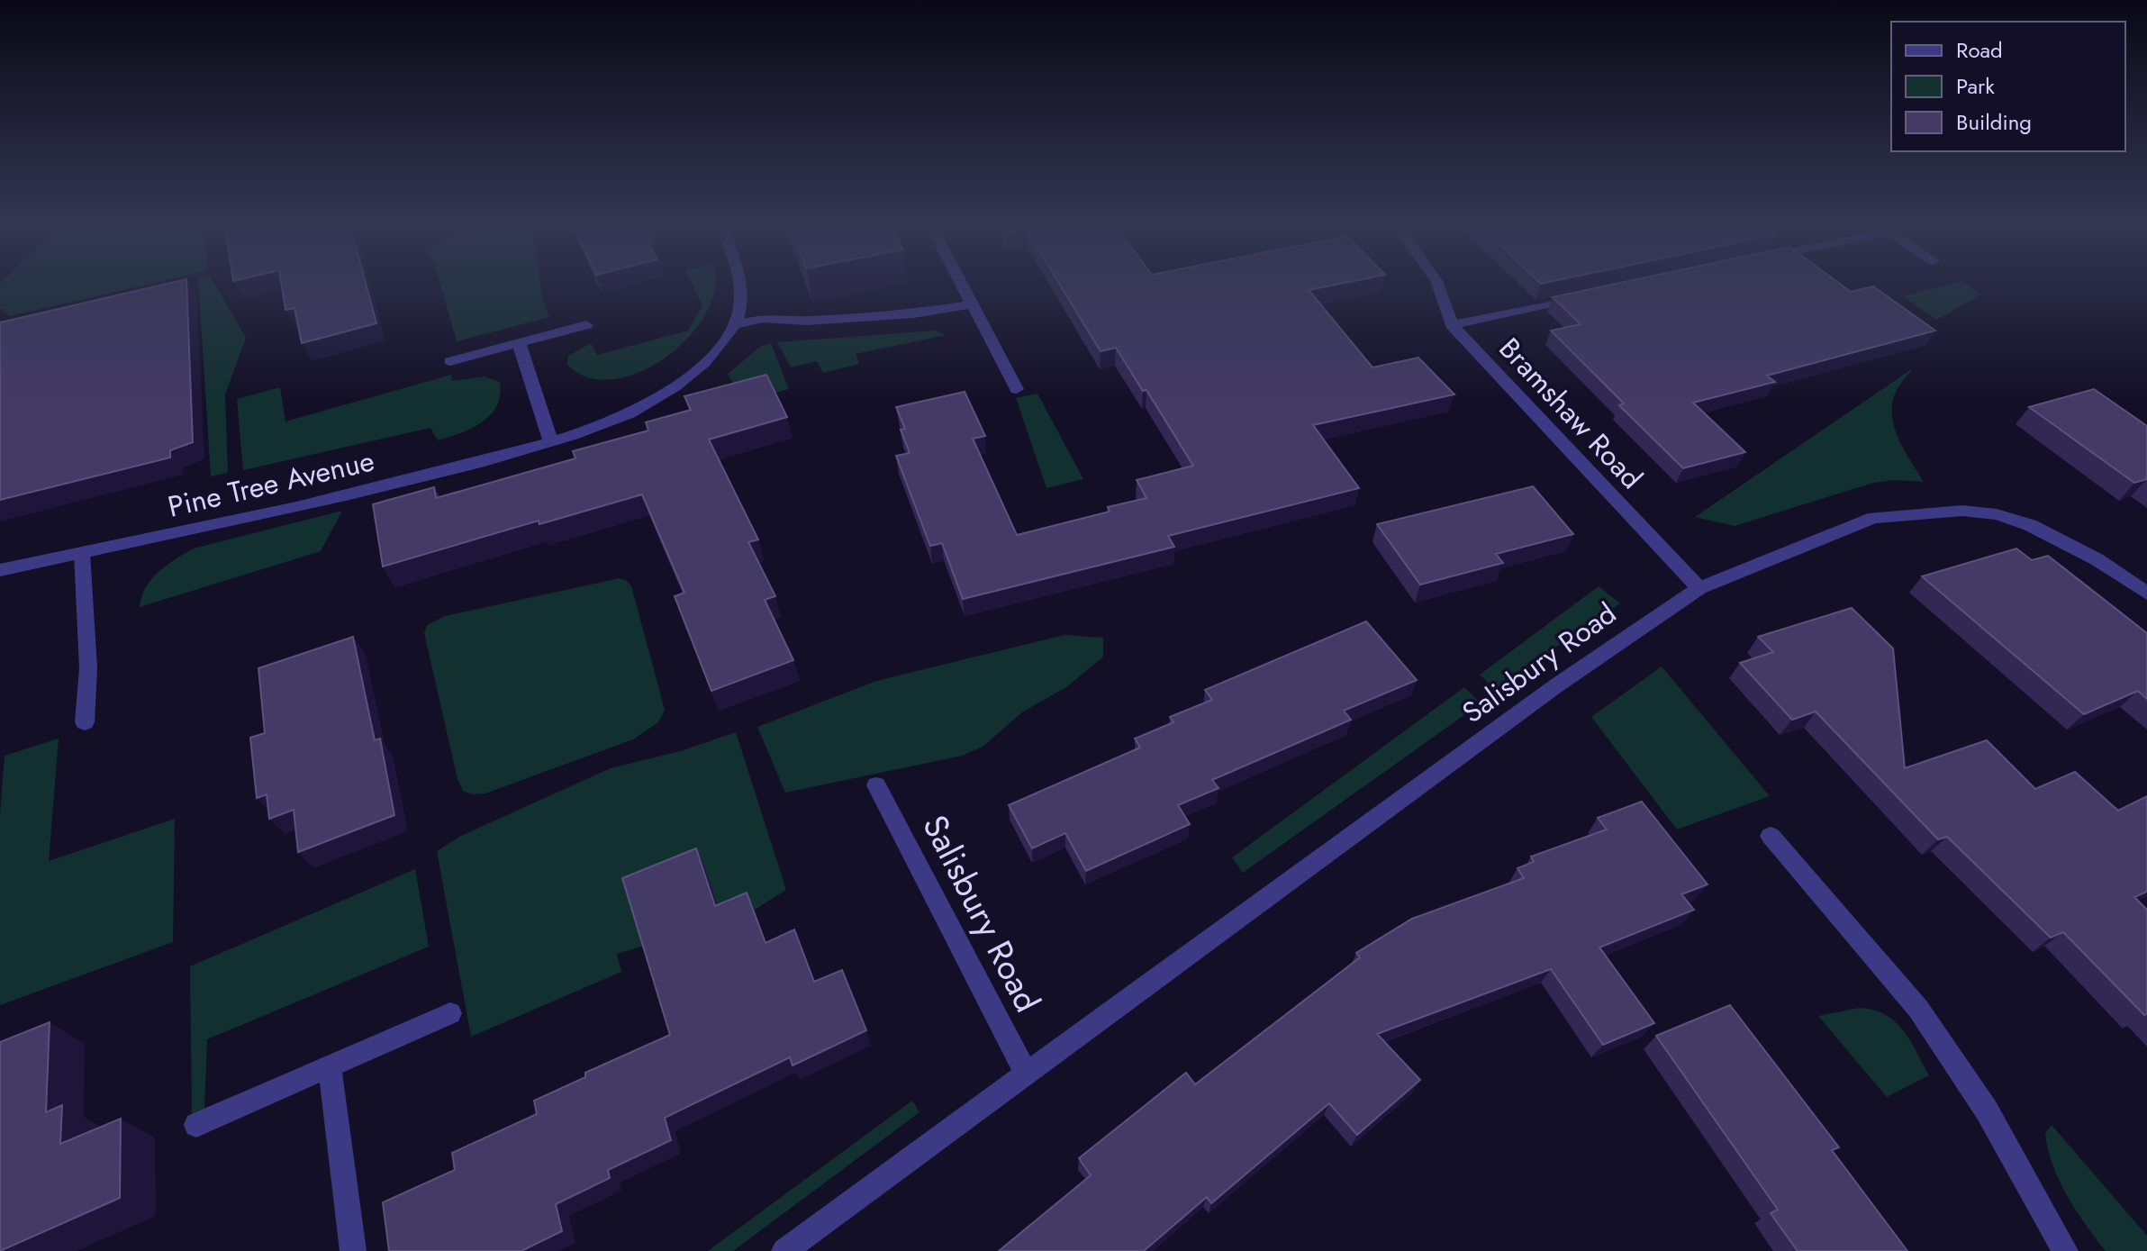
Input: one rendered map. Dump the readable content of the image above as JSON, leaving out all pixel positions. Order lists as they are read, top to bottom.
{
  "streets": {
    "street": ["Bramshaw Road", "Pine Tree Avenue", "Salisbury Road"]
  },
  "crossings": [
    ["Bramshaw Road", "Salisbury Road"]
  ],
  "legend": ["Road", "Park", "Building"]
}
